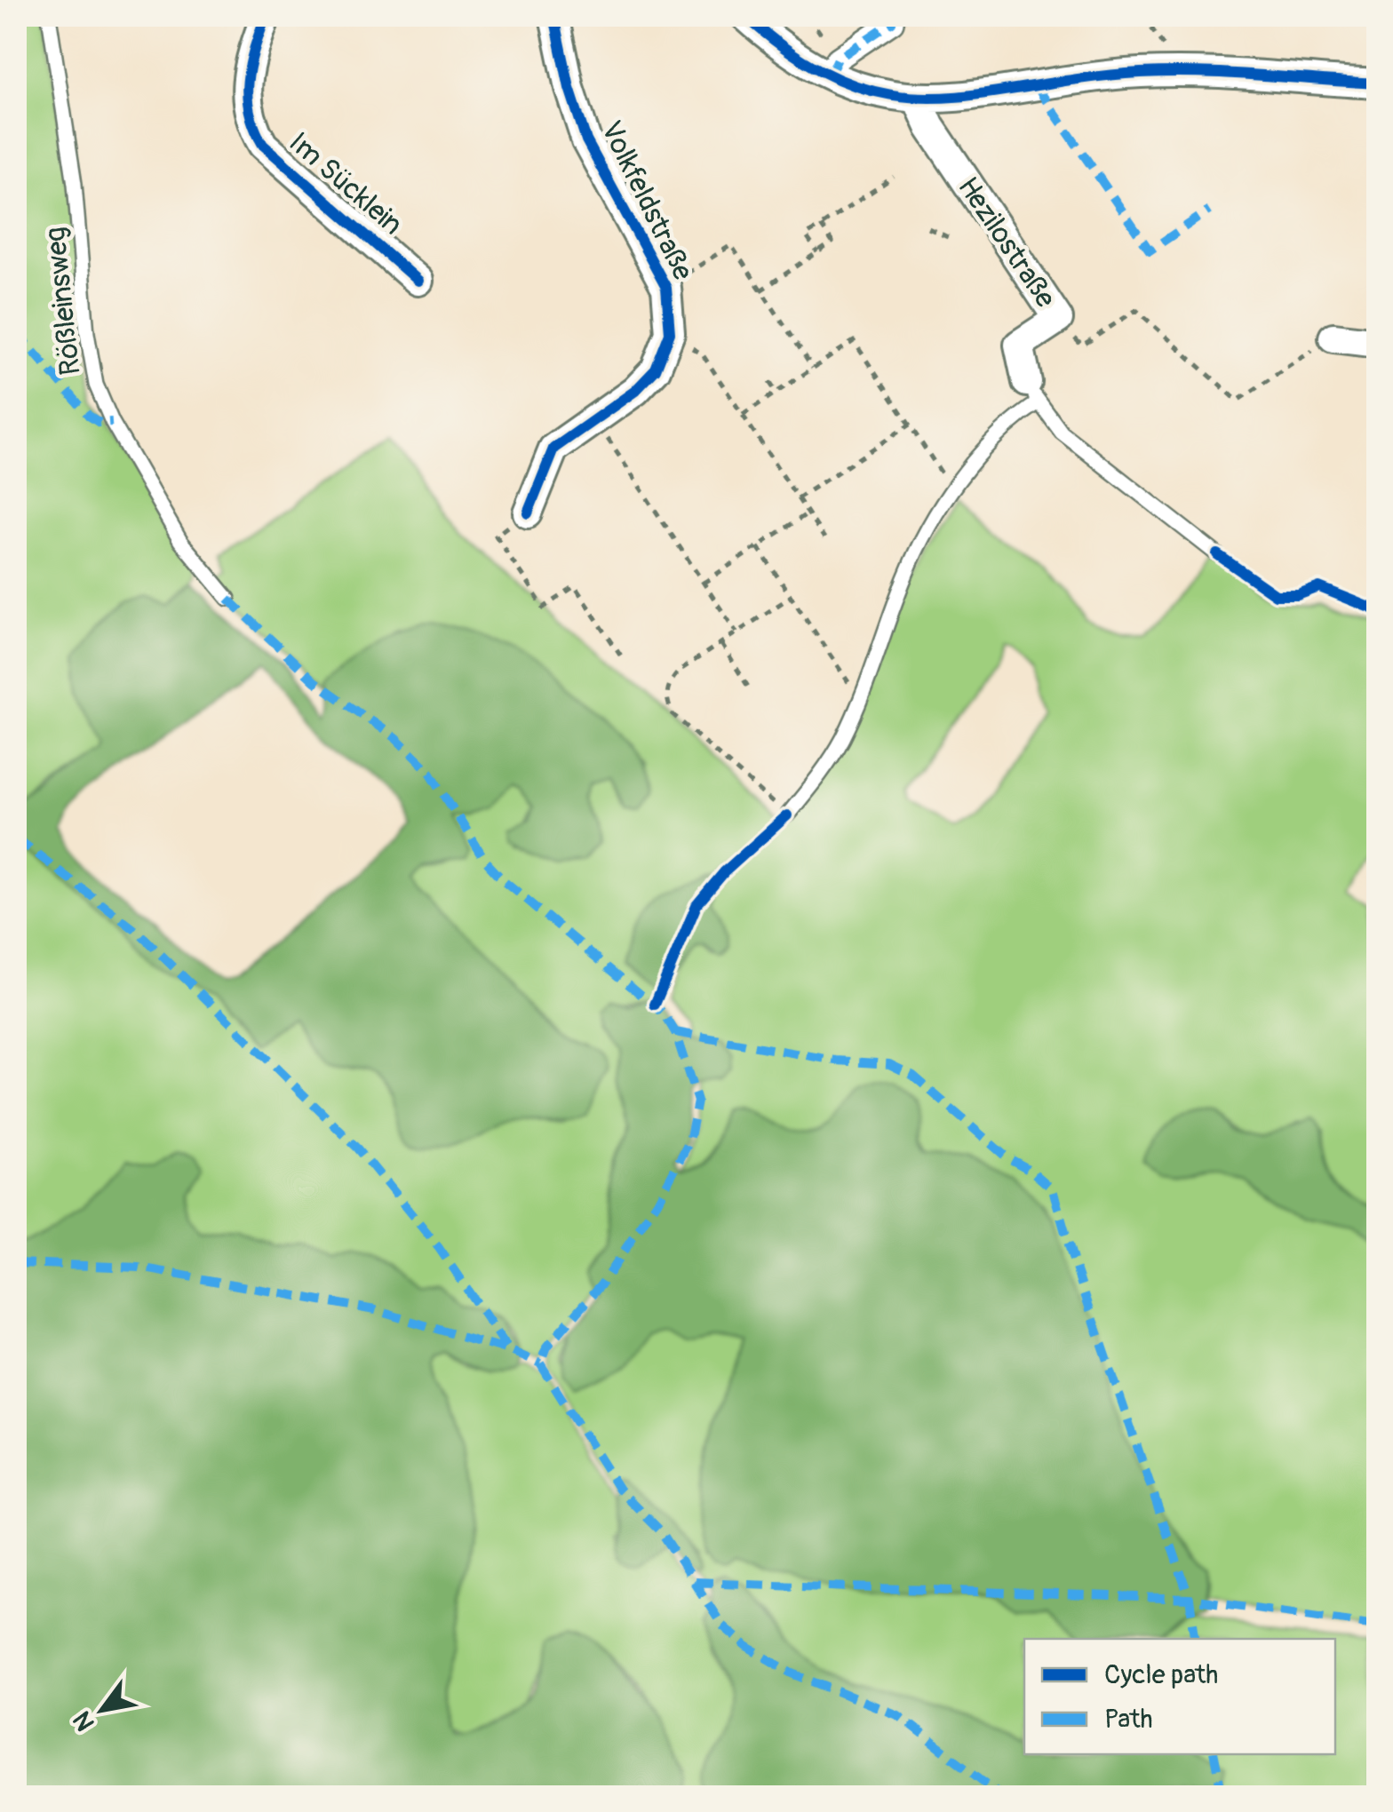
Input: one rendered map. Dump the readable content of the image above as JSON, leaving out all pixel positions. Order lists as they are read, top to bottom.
{
  "streets": {
    "street": ["Im Sücklein", "Volkfeldstraße", "Hezilostraße"],
    "lane": ["Rößleinsweg"]
  },
  "legend": ["Cycle path", "Path"],
  "north": "bottom left"
}
